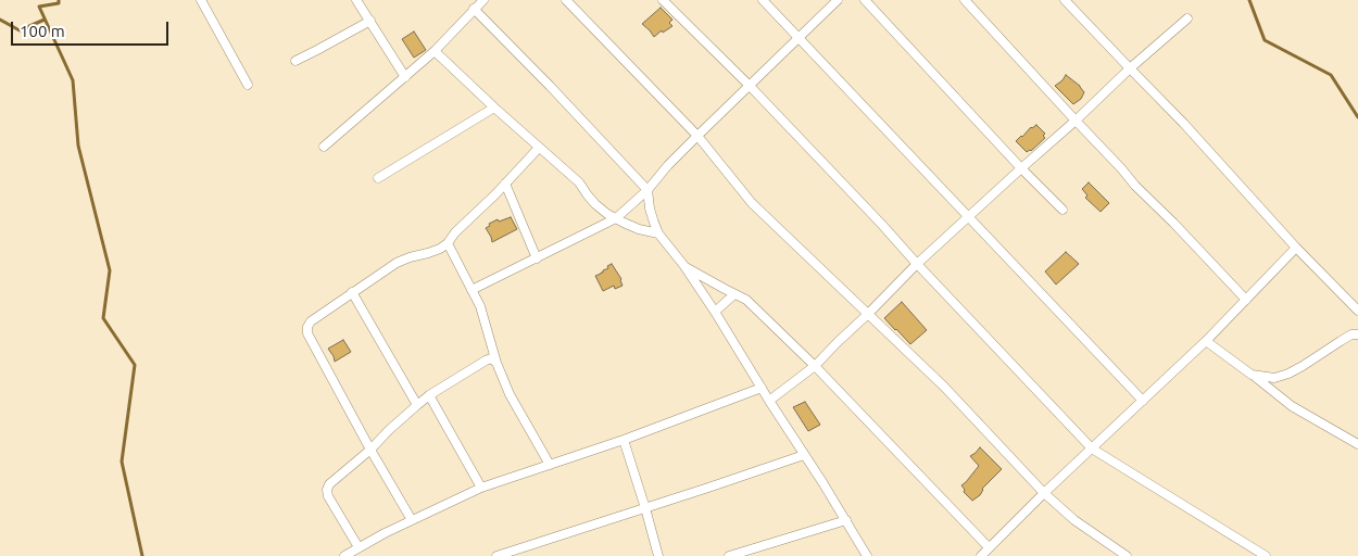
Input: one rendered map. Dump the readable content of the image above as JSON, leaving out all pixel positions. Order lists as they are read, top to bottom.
{
  "scale_bar": "100 m"
}
